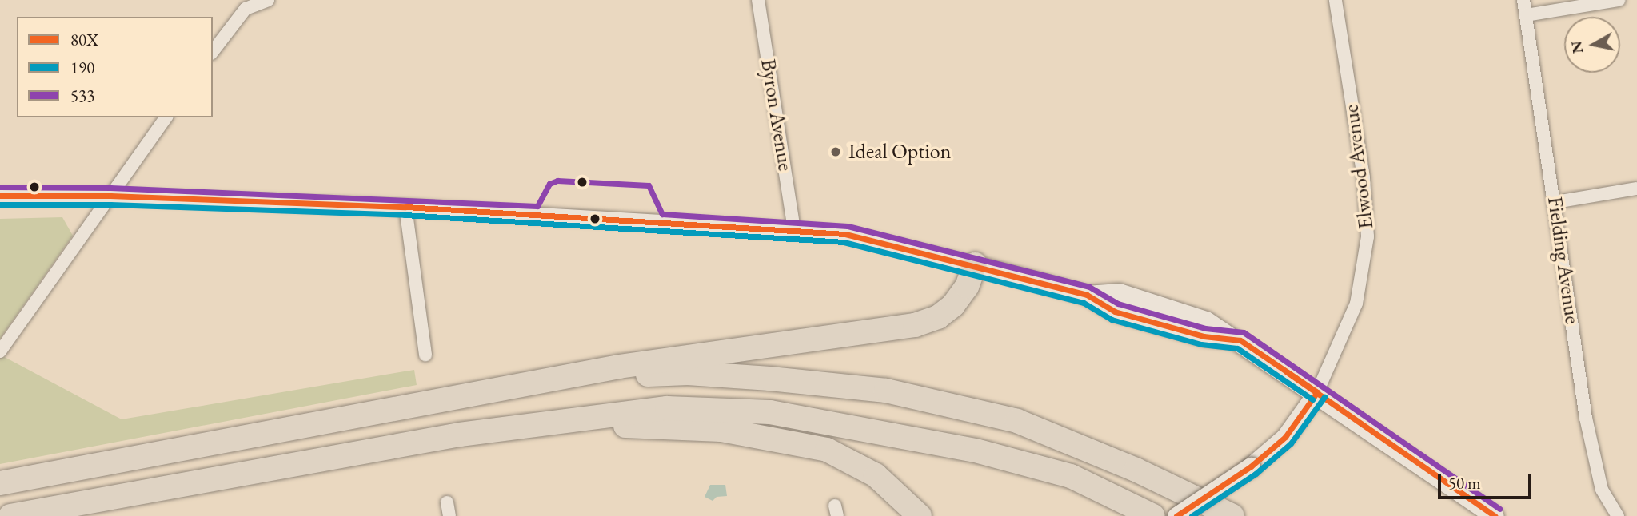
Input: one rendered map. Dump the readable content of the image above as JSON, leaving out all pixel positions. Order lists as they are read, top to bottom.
{
  "streets": {
    "street": ["Byron Avenue", "Elwood Avenue", "Fielding Avenue"]
  },
  "places": ["Ideal Option"],
  "lines": ["transit line 533", "transit line 80X", "transit line 190"],
  "legend": ["80X", "190", "533"],
  "scale_bar": "50 m",
  "north": "left"
}
